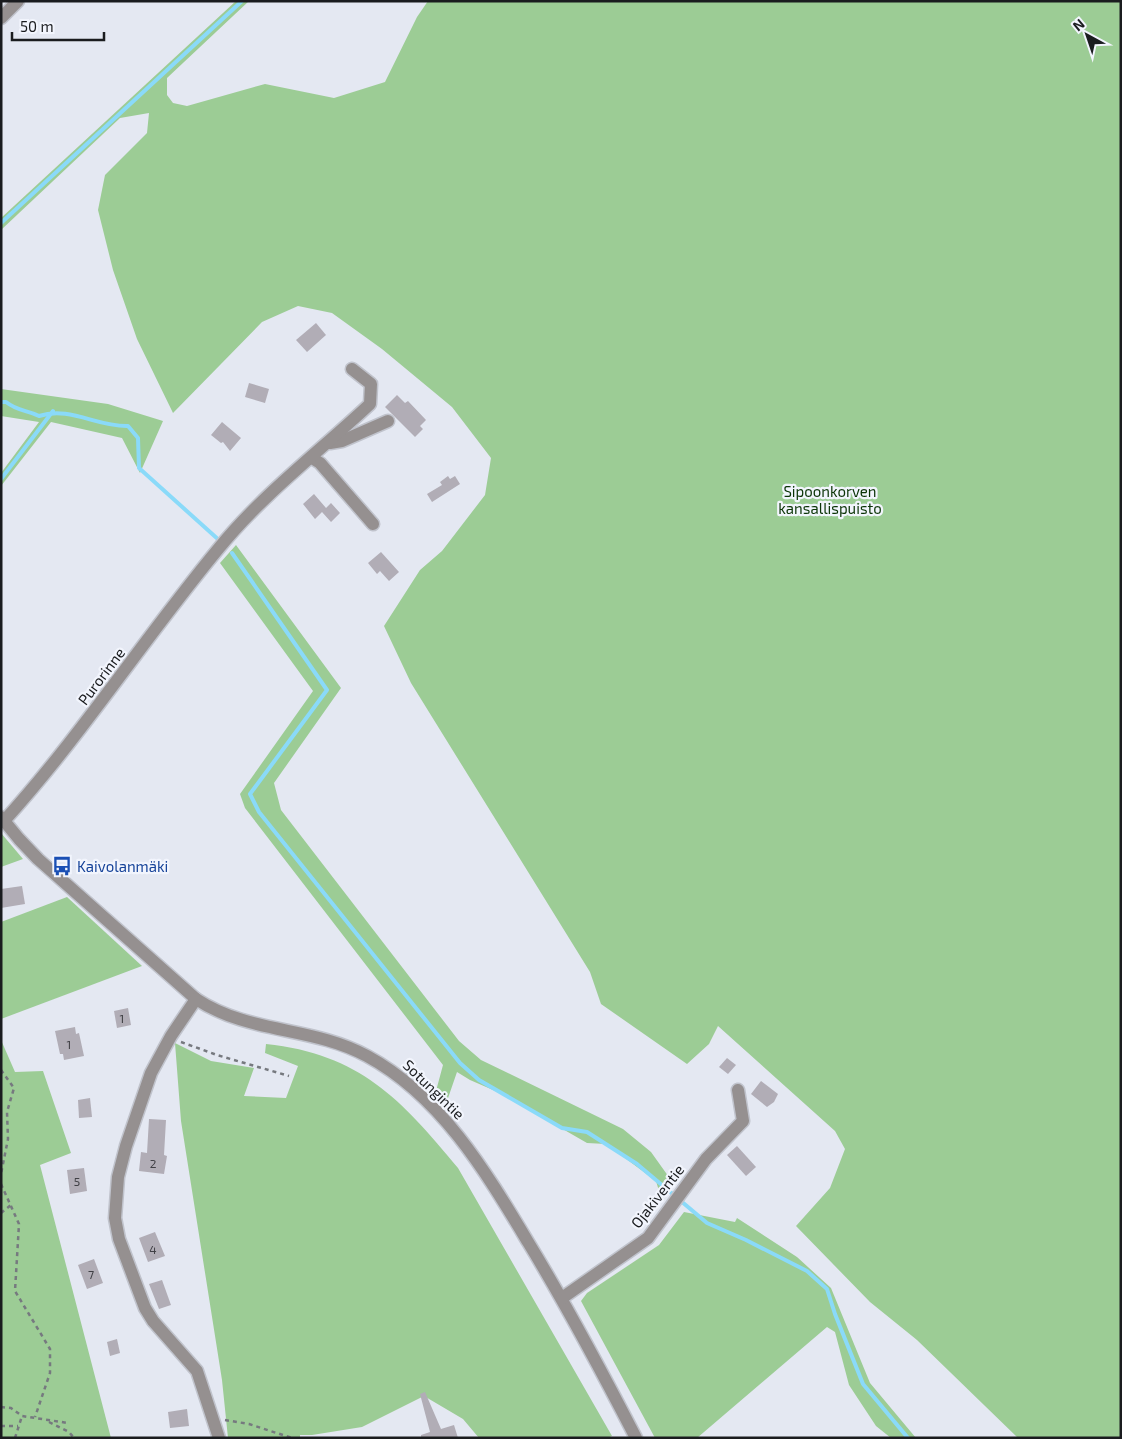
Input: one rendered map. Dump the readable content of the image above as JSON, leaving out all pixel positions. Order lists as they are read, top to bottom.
{
  "streets": {
    "street": ["Purorinne", "Sotungintie", "Ojakiventie"]
  },
  "crossings": [
    ["Purorinne", "Sotungintie"],
    ["Sotungintie", "Ojakiventie"]
  ],
  "parks": ["Sipoonkorven kansallispuisto"],
  "places": {
    "bus stop": ["Kaivolanmäki"]
  },
  "house_numbers": [
    "1",
    "1",
    "2",
    "5",
    "4",
    "7"
  ],
  "scale_bar": "50 m",
  "north": "top left"
}
